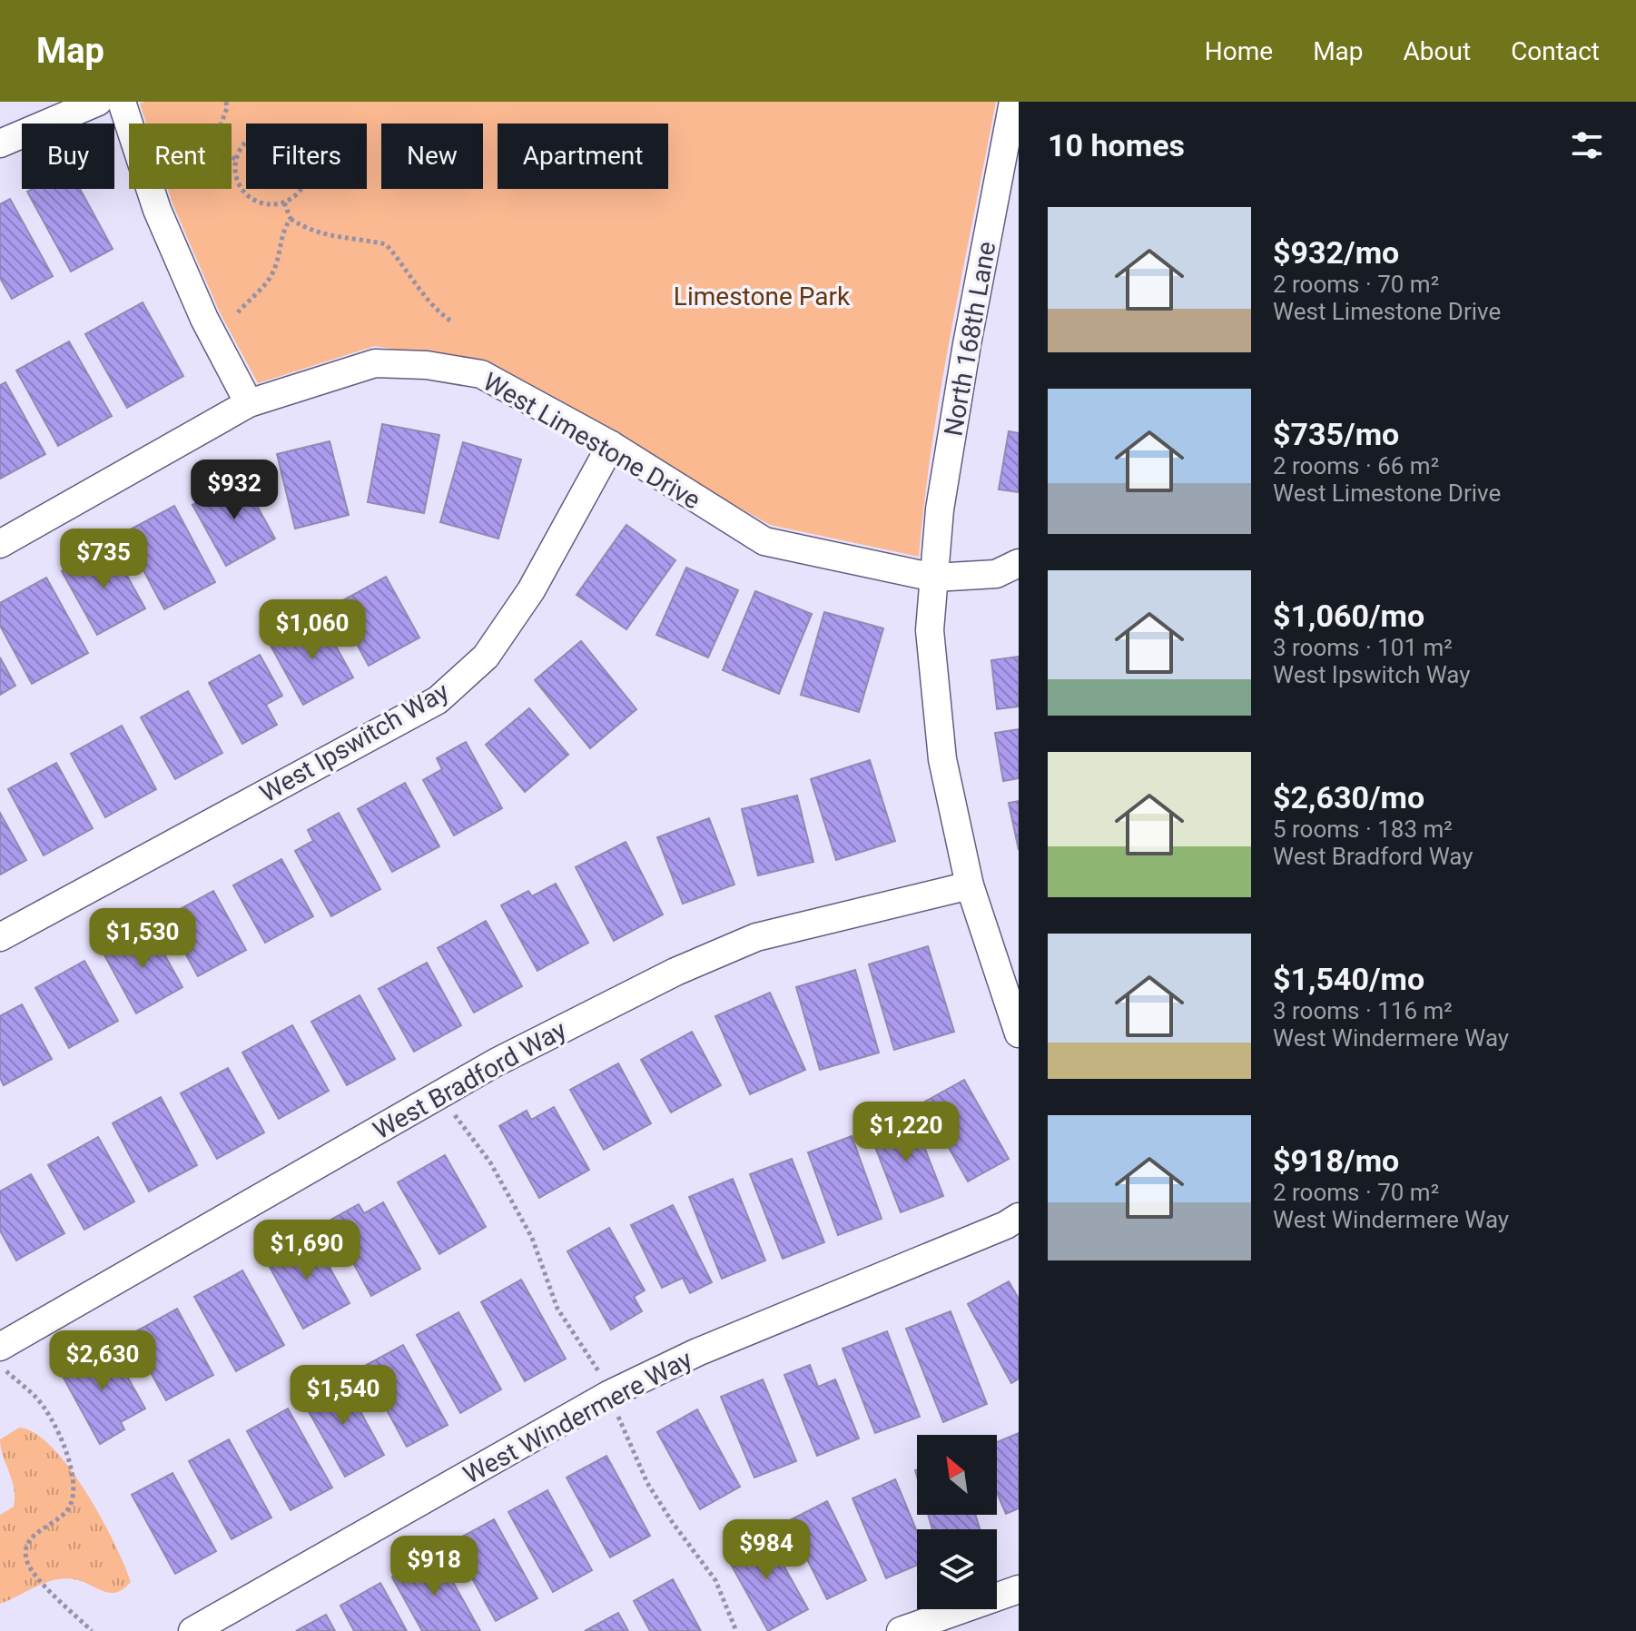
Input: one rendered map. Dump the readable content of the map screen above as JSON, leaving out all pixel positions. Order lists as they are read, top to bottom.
{
  "streets": {
    "street": [
      "North 168th Lane",
      "West Limestone Drive",
      "West Ipswitch Way",
      "West Bradford Way",
      "West Windermere Way"
    ]
  },
  "crossings": [
    ["North 168th Lane", "West Limestone Drive"],
    ["North 168th Lane", "West Bradford Way"],
    ["West Limestone Drive", "West Ipswitch Way"]
  ],
  "parks": ["Limestone Park"],
  "north": "top left",
  "page": {
    "header": "Map",
    "nav": [
      "Home",
      "Map",
      "About",
      "Contact"
    ],
    "heading": "10 homes",
    "chip": [
      "Buy",
      "Rent",
      "Filters",
      "New",
      "Apartment"
    ],
    "list": [
      {
        "name": "$932/mo",
        "note": "2 rooms · 70 m² · West Limestone Drive"
      },
      {
        "name": "$735/mo",
        "note": "2 rooms · 66 m² · West Limestone Drive"
      },
      {
        "name": "$1,060/mo",
        "note": "3 rooms · 101 m² · West Ipswitch Way"
      },
      {
        "name": "$2,630/mo",
        "note": "5 rooms · 183 m² · West Bradford Way"
      },
      {
        "name": "$1,540/mo",
        "note": "3 rooms · 116 m² · West Windermere Way"
      },
      {
        "name": "$918/mo",
        "note": "2 rooms · 70 m² · West Windermere Way"
      }
    ],
    "price": [
      "$932",
      "$735",
      "$1,060",
      "$1,530",
      "$1,220",
      "$1,690",
      "$2,630",
      "$1,540",
      "$984",
      "$918"
    ]
  }
}
